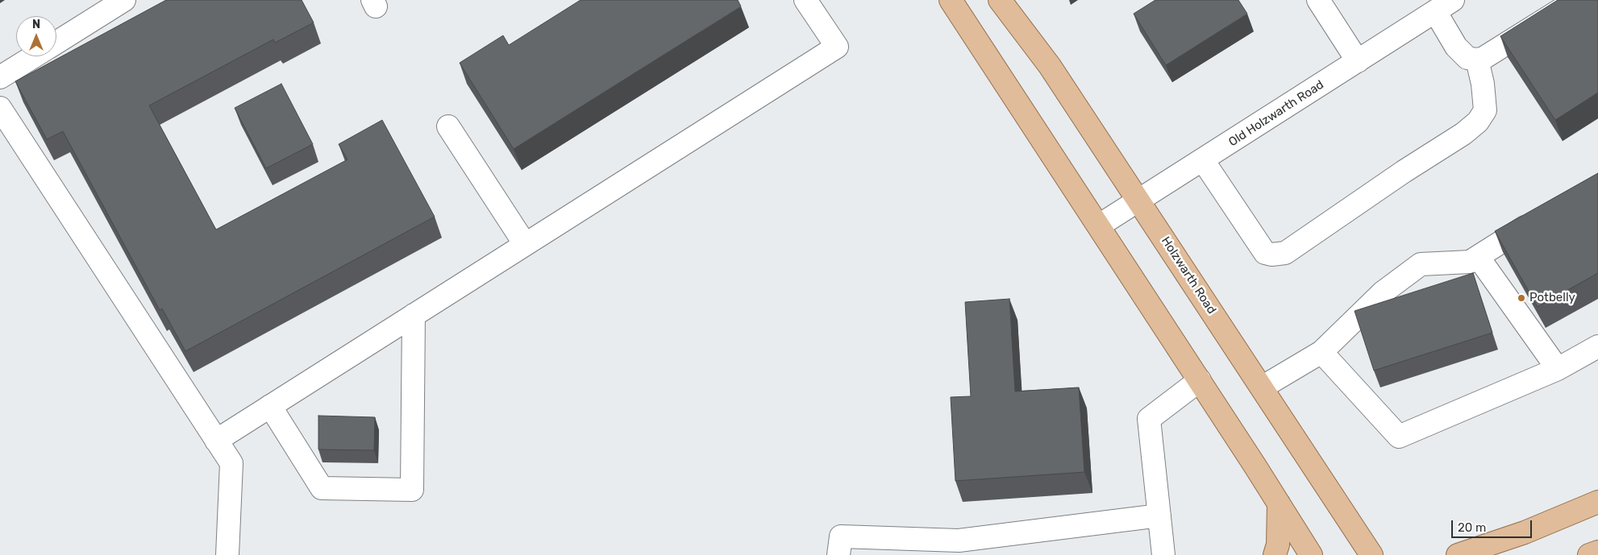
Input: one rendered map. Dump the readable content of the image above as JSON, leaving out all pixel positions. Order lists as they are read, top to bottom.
{
  "streets": {
    "main road": ["Holzwarth Road"],
    "street": ["Old Holzwarth Road"]
  },
  "crossings": [
    ["Old Holzwarth Road", "Holzwarth Road"]
  ],
  "places": ["Potbelly"],
  "scale_bar": "20 m",
  "north": "top"
}
